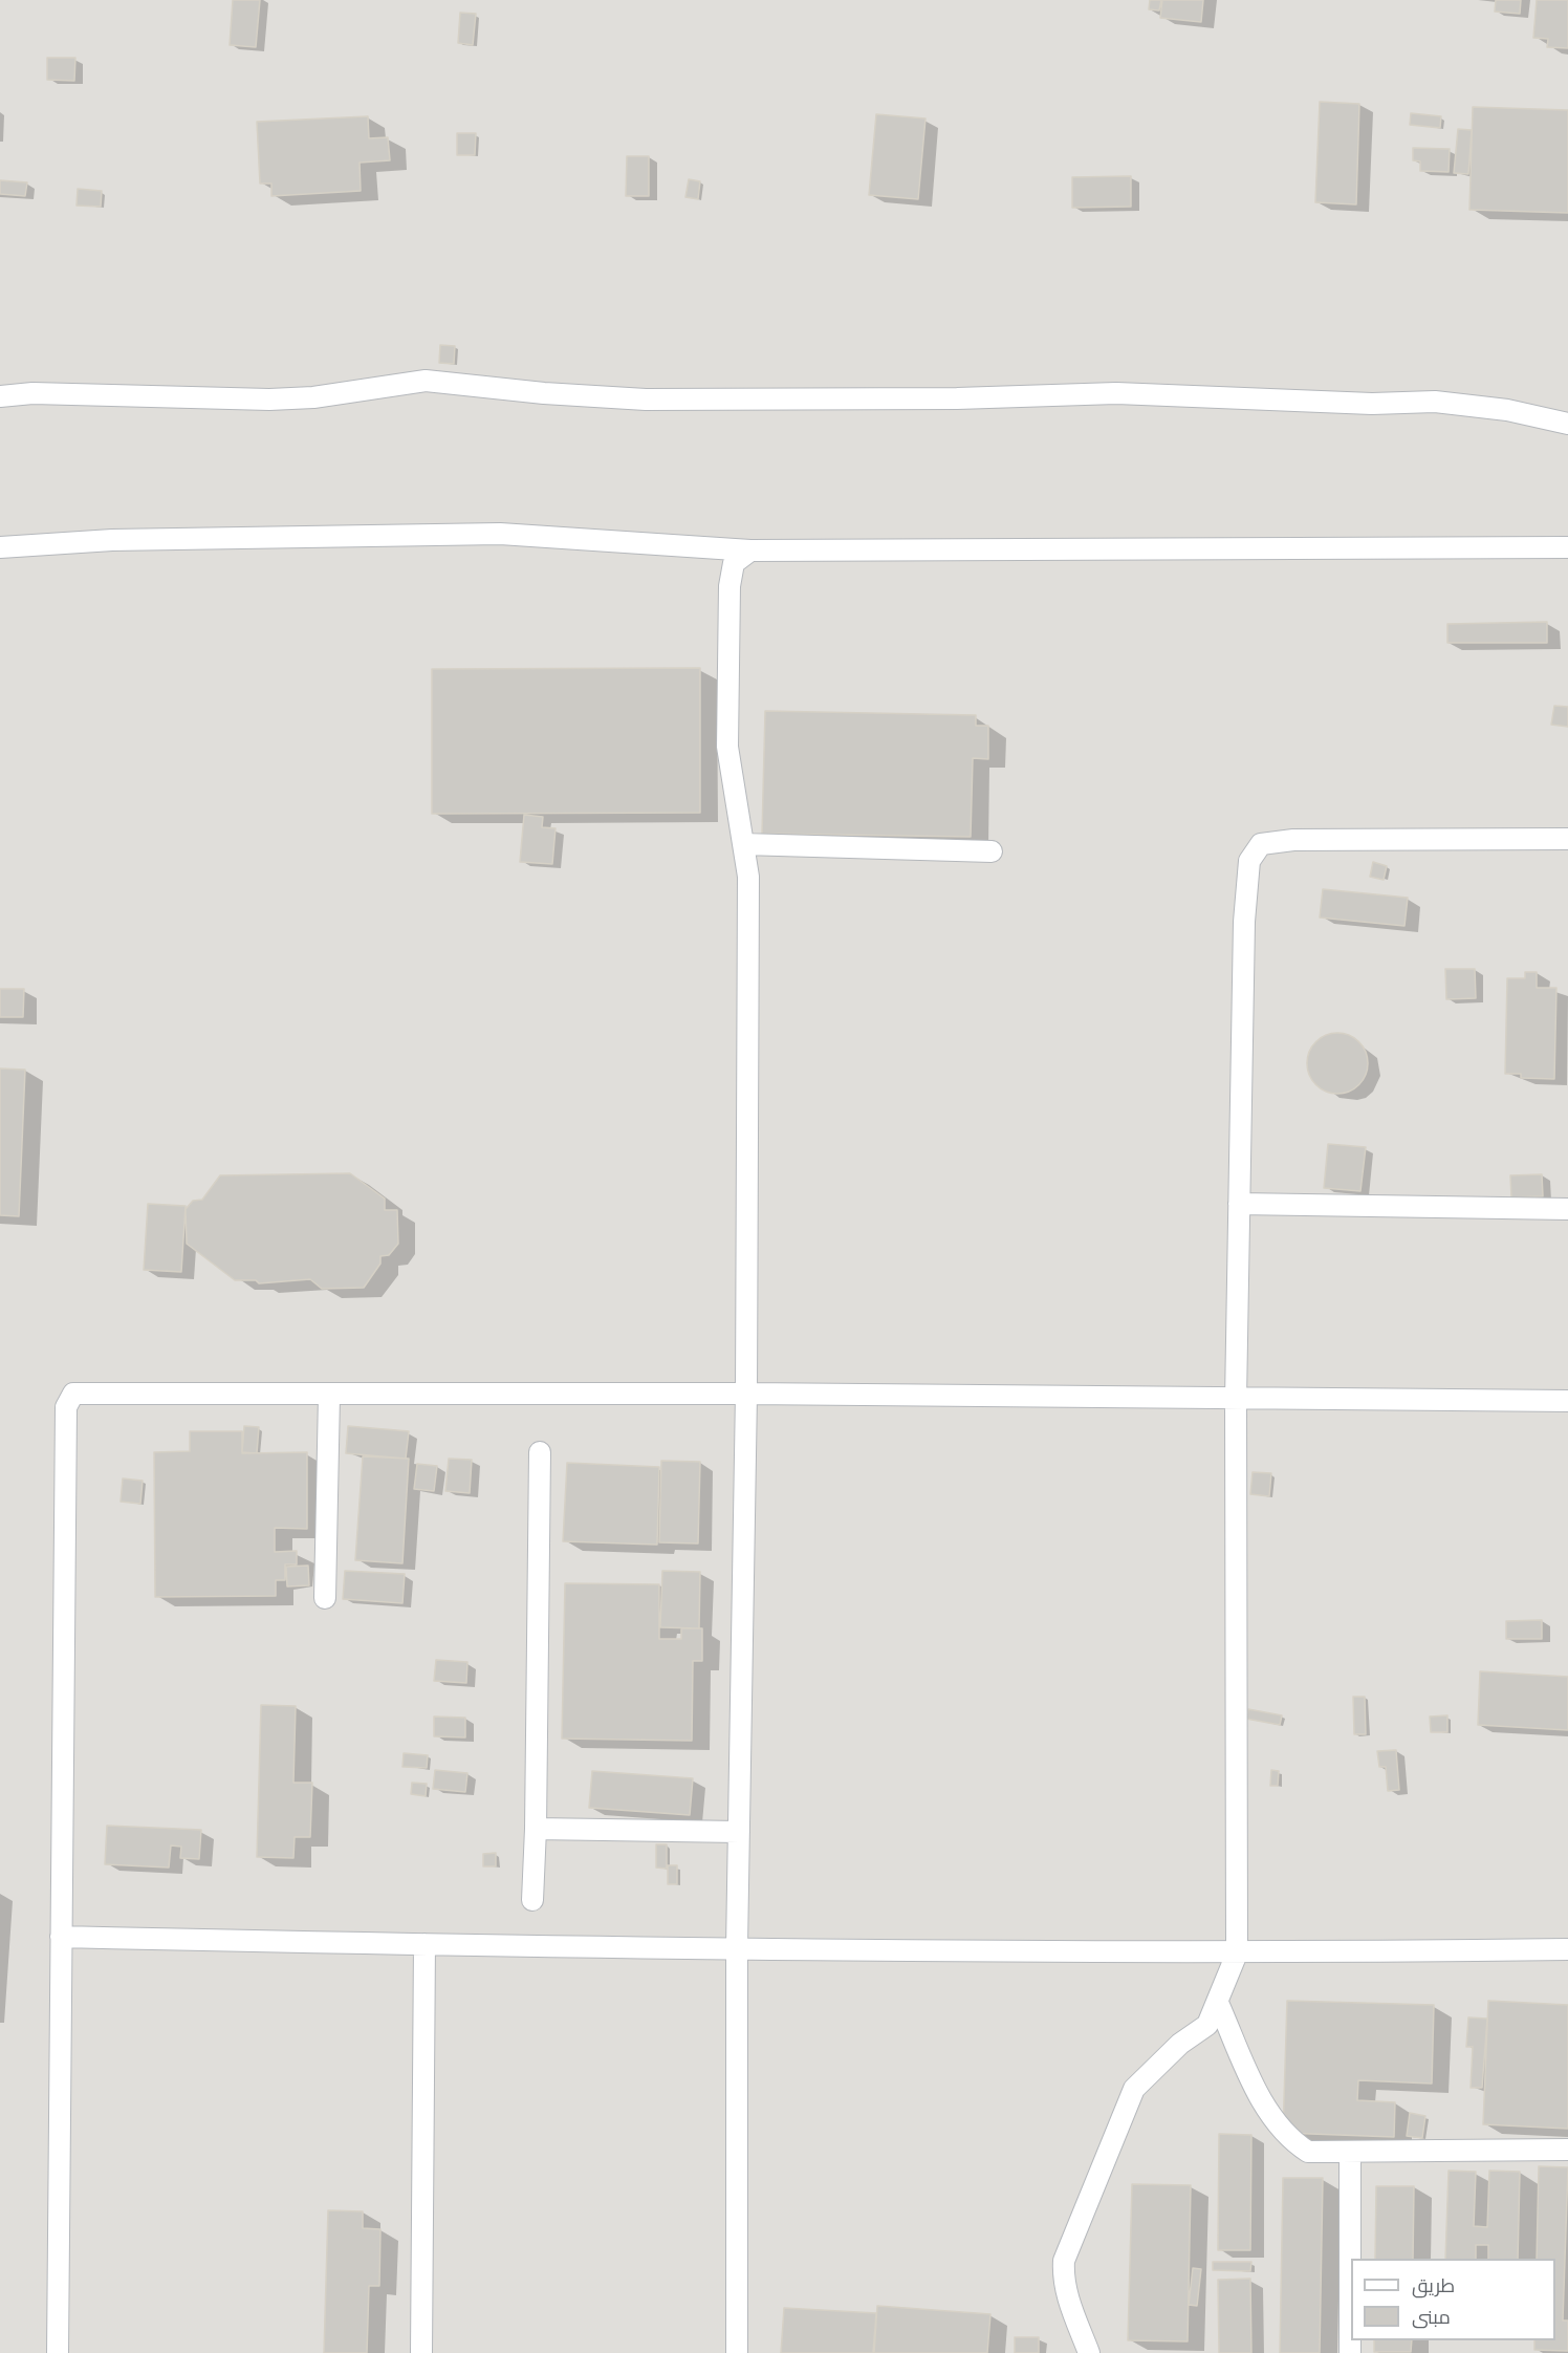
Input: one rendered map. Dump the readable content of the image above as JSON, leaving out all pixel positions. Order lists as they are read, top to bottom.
{
  "legend": ["طريق", "مبنى"]
}
